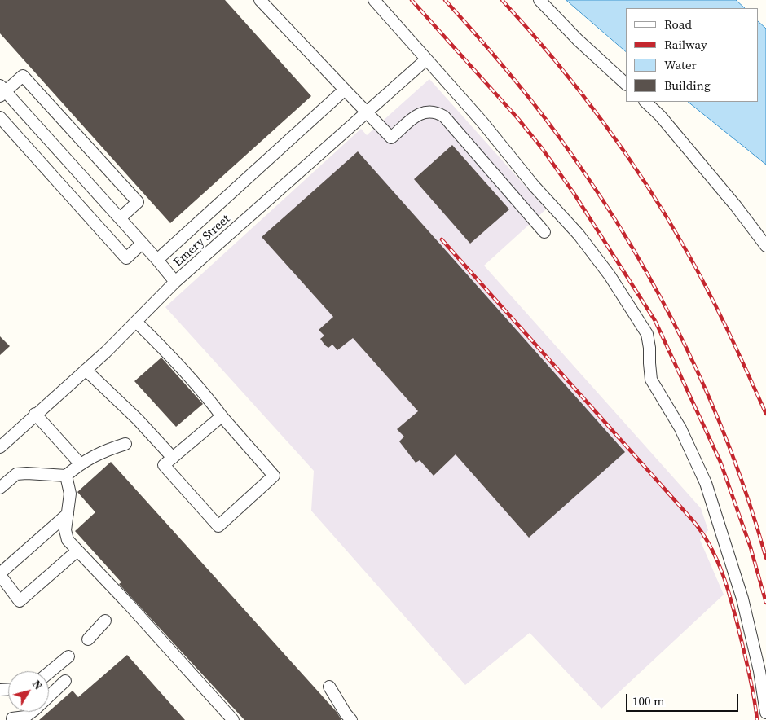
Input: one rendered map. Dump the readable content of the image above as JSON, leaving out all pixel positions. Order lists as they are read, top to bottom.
{
  "streets": {
    "street": ["Emery Street"]
  },
  "legend": [
    "Road",
    "Railway",
    "Water",
    "Building"
  ],
  "scale_bar": "100 m",
  "north": "top right"
}
